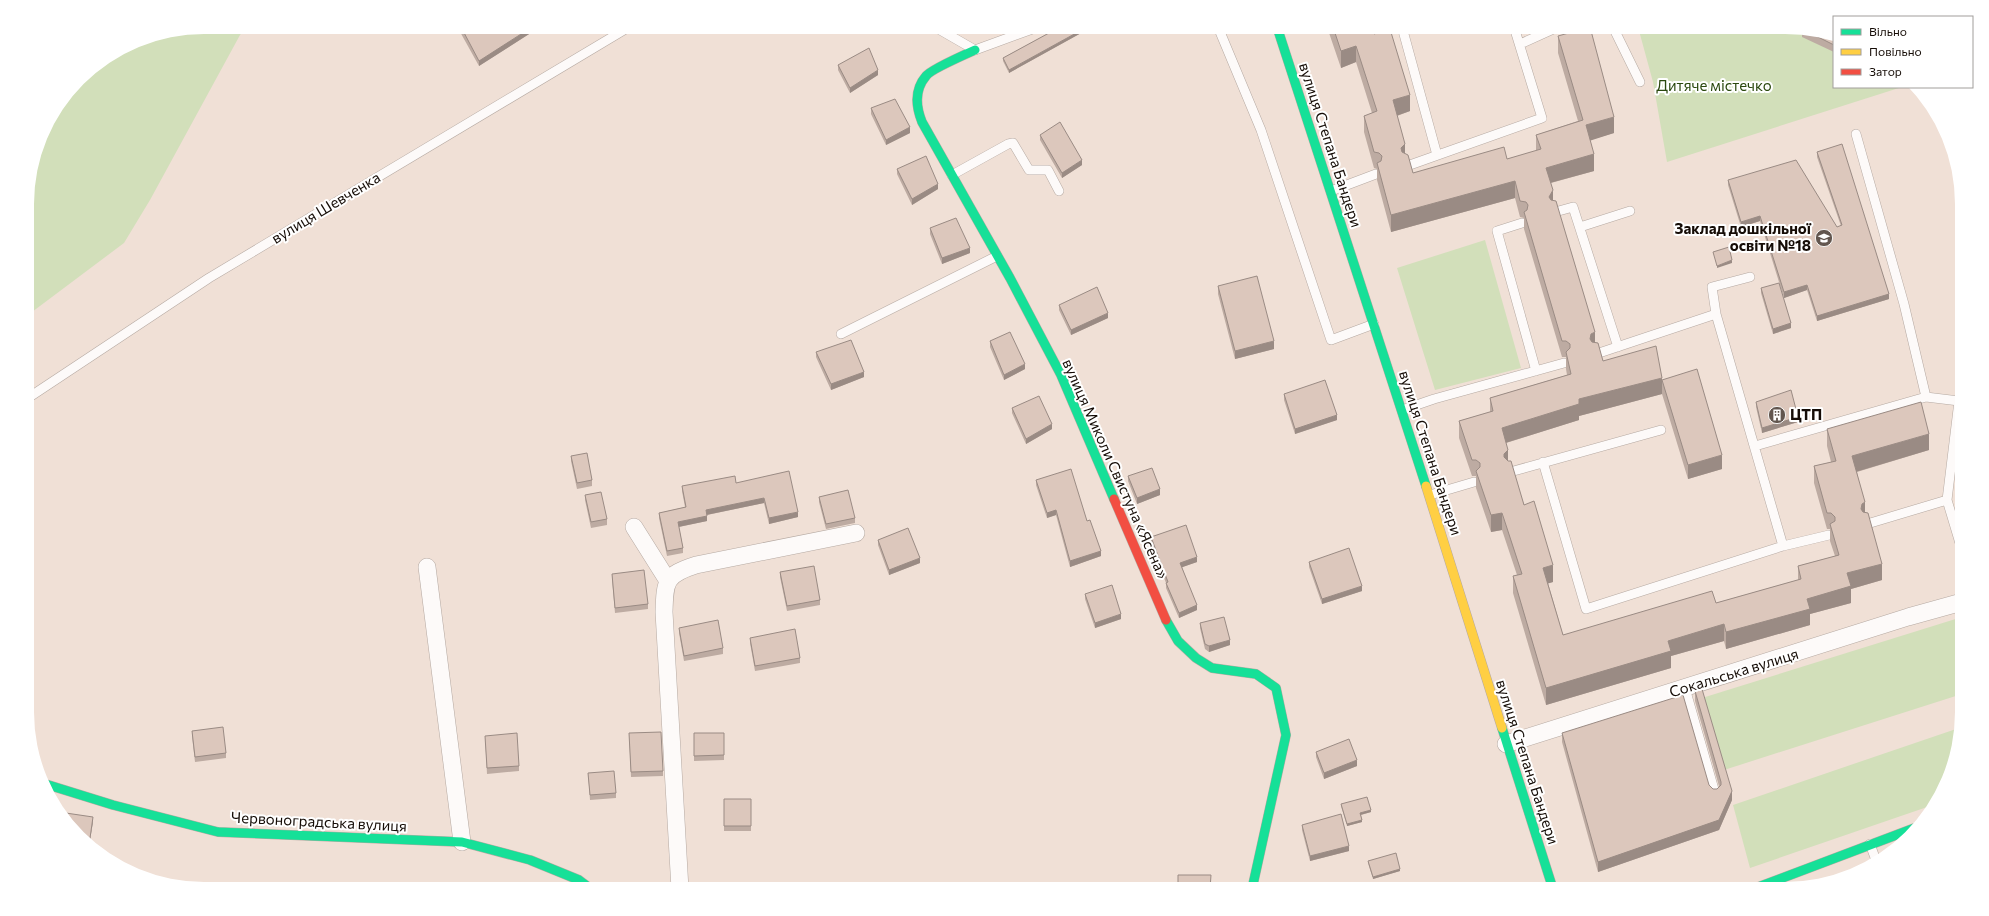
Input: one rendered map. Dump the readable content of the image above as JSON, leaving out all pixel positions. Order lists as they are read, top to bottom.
{
  "streets": {
    "street": [
      "вулиця Степана Бандери",
      "вулиця Миколи Свистуна «Ясена»",
      "Сокальська вулиця",
      "Червоноградська вулиця"
    ],
    "lane": ["вулиця Шевченка"]
  },
  "crossings": [
    ["вулиця Степана Бандери", "Сокальська вулиця"]
  ],
  "parks": ["Дитяче містечко"],
  "places": {
    "school or university": ["Заклад дошкільної освіти №18"],
    "building": ["ЦТП"]
  },
  "legend": ["Вільно", "Повільно", "Затор"]
}
